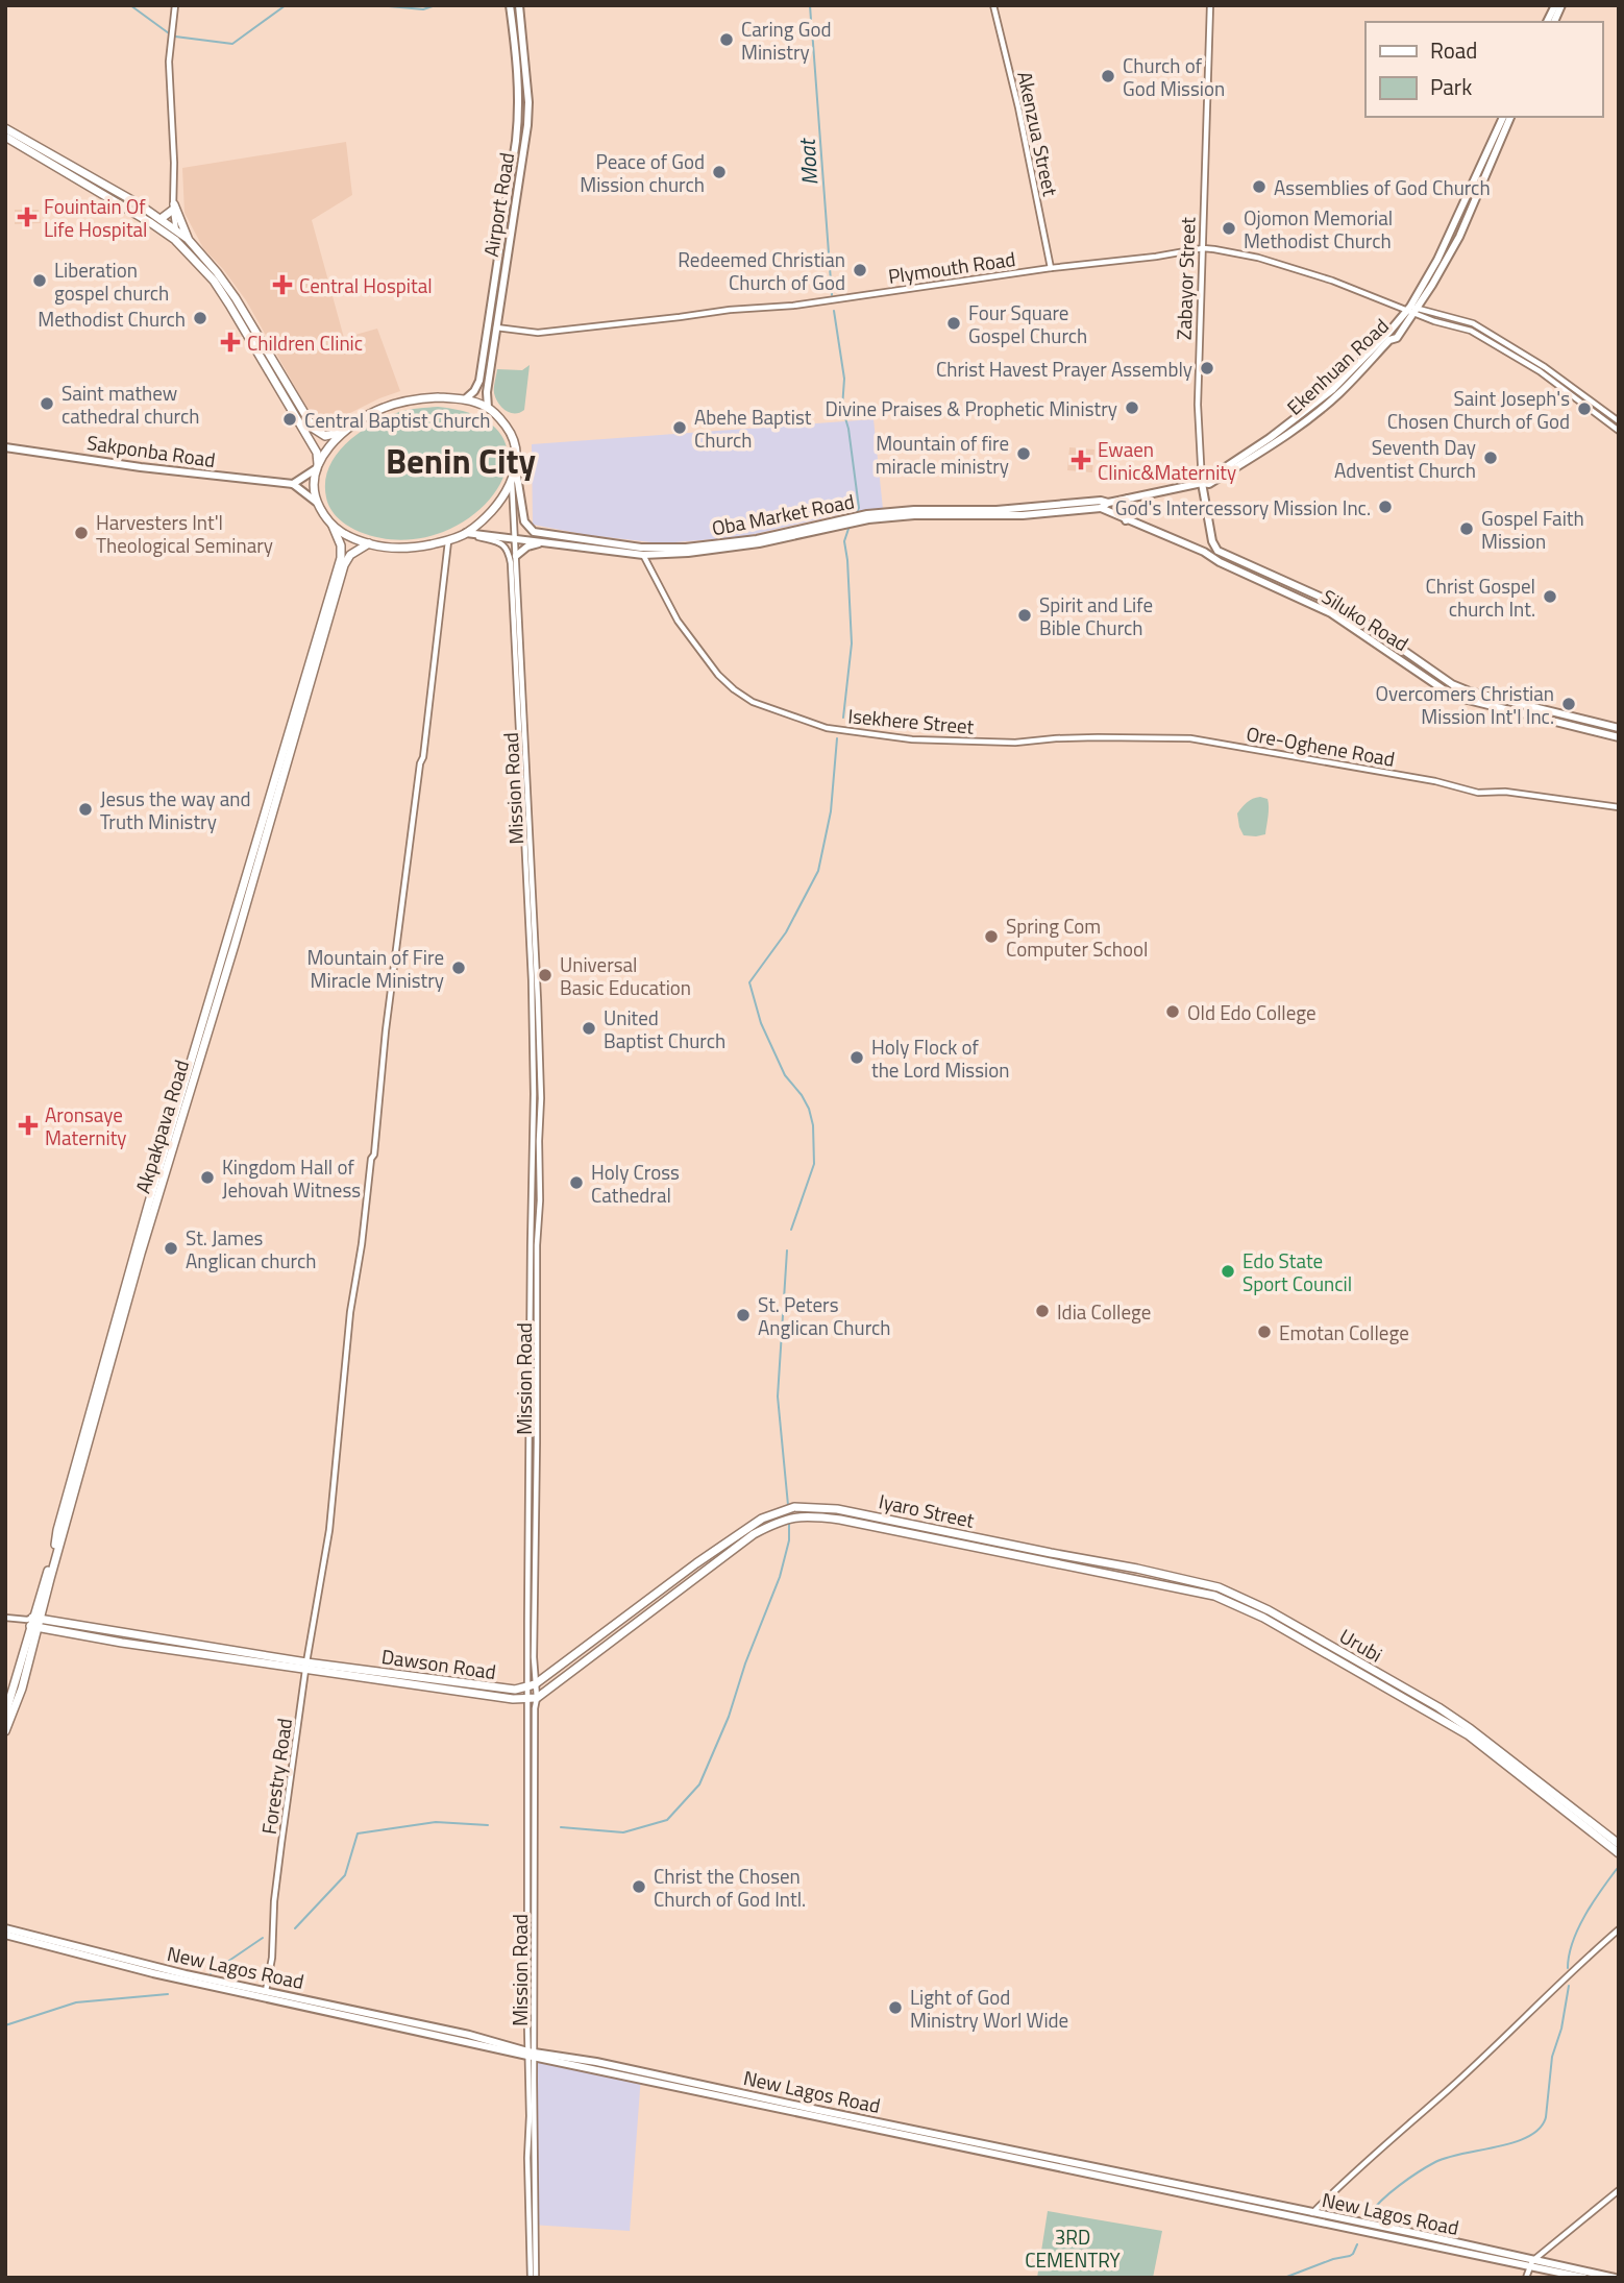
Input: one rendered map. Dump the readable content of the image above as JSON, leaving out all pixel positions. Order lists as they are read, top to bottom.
{
  "streets": {
    "highway": [
      "Akpakpava Road",
      "Iyaro Street",
      "Urubi",
      "Dawson Road"
    ],
    "main road": [
      "Airport Road",
      "Zabayor Street",
      "Ekenhuan Road",
      "Sakponba Road",
      "Oba Market Road",
      "Siluko Road",
      "New Lagos Road"
    ],
    "street": [
      "Akenzua Street",
      "Plymouth Road",
      "Isekhere Street",
      "Ore-Oghene Road",
      "Mission Road",
      "Forestry Road"
    ]
  },
  "crossings": [
    ["Akenzua Street", "Plymouth Road"],
    ["Airport Road", "Plymouth Road"],
    ["Airport Road", "Oba Market Road"],
    ["Airport Road", "Mission Road"],
    ["Airport Road", "Akpakpava Road"],
    ["Airport Road", "Forestry Road"],
    ["Plymouth Road", "Zabayor Street"],
    ["Plymouth Road", "Ekenhuan Road"],
    ["Zabayor Street", "Ekenhuan Road"],
    ["Zabayor Street", "Siluko Road"],
    ["Ekenhuan Road", "Oba Market Road"],
    ["Ekenhuan Road", "Siluko Road"],
    ["Oba Market Road", "Siluko Road"],
    ["Oba Market Road", "Isekhere Street"],
    ["Oba Market Road", "Mission Road"],
    ["Oba Market Road", "Akpakpava Road"],
    ["Oba Market Road", "Forestry Road"],
    ["Isekhere Street", "Ore-Oghene Road"],
    ["Mission Road", "Akpakpava Road"],
    ["Mission Road", "Iyaro Street"],
    ["Mission Road", "Dawson Road"],
    ["Mission Road", "Forestry Road"],
    ["Mission Road", "New Lagos Road"],
    ["Akpakpava Road", "Dawson Road"],
    ["Akpakpava Road", "Forestry Road"],
    ["Iyaro Street", "Urubi"],
    ["Iyaro Street", "Dawson Road"],
    ["Dawson Road", "Forestry Road"],
    ["Forestry Road", "New Lagos Road"]
  ],
  "districts": ["Benin City"],
  "water": ["Moat"],
  "parks": ["3RD CEMENTRY"],
  "places": {
    "other": [
      "Caring God Ministry",
      "Church of God Mission",
      "Peace of God Mission church",
      "Assemblies of God Church",
      "Ojomon Memorial Methodist Church",
      "Redeemed Christian Church of God",
      "Liberation gospel church",
      "Methodist Church",
      "Four Square Gospel Church",
      "Christ Havest Prayer Assembly",
      "Saint mathew cathedral church",
      "Divine Praises & Prophetic Ministry",
      "Saint Joseph's Chosen Church of God",
      "Central Baptist Church",
      "Abehe Baptist Church",
      "Mountain of fire miracle ministry",
      "Seventh Day Adventist Church",
      "God's Intercessory Mission Inc.",
      "Gospel Faith Mission",
      "Harvesters Int'l Theological Seminary",
      "Christ Gospel church Int.",
      "Spirit and Life Bible Church",
      "Overcomers Christian Mission Int'l Inc.",
      "Jesus the way and Truth Ministry",
      "Spring Com Computer School",
      "Mountain of Fire Miracle Ministry",
      "Universal Basic Education",
      "Old Edo College",
      "United Baptist Church",
      "Holy Flock of the Lord Mission",
      "Kingdom Hall of Jehovah Witness",
      "Holy Cross Cathedral",
      "St. James Anglican church",
      "Edo State Sport Council",
      "Idia College",
      "St. Peters Anglican Church",
      "Emotan College",
      "Christ the Chosen Church of God Intl.",
      "Light of God Ministry Worl Wide"
    ],
    "health": [
      "Fouintain Of Life Hospital",
      "Central Hospital",
      "Children Clinic",
      "Ewaen Clinic&Maternity",
      "Aronsaye Maternity"
    ]
  },
  "legend": ["Road", "Park"]
}
